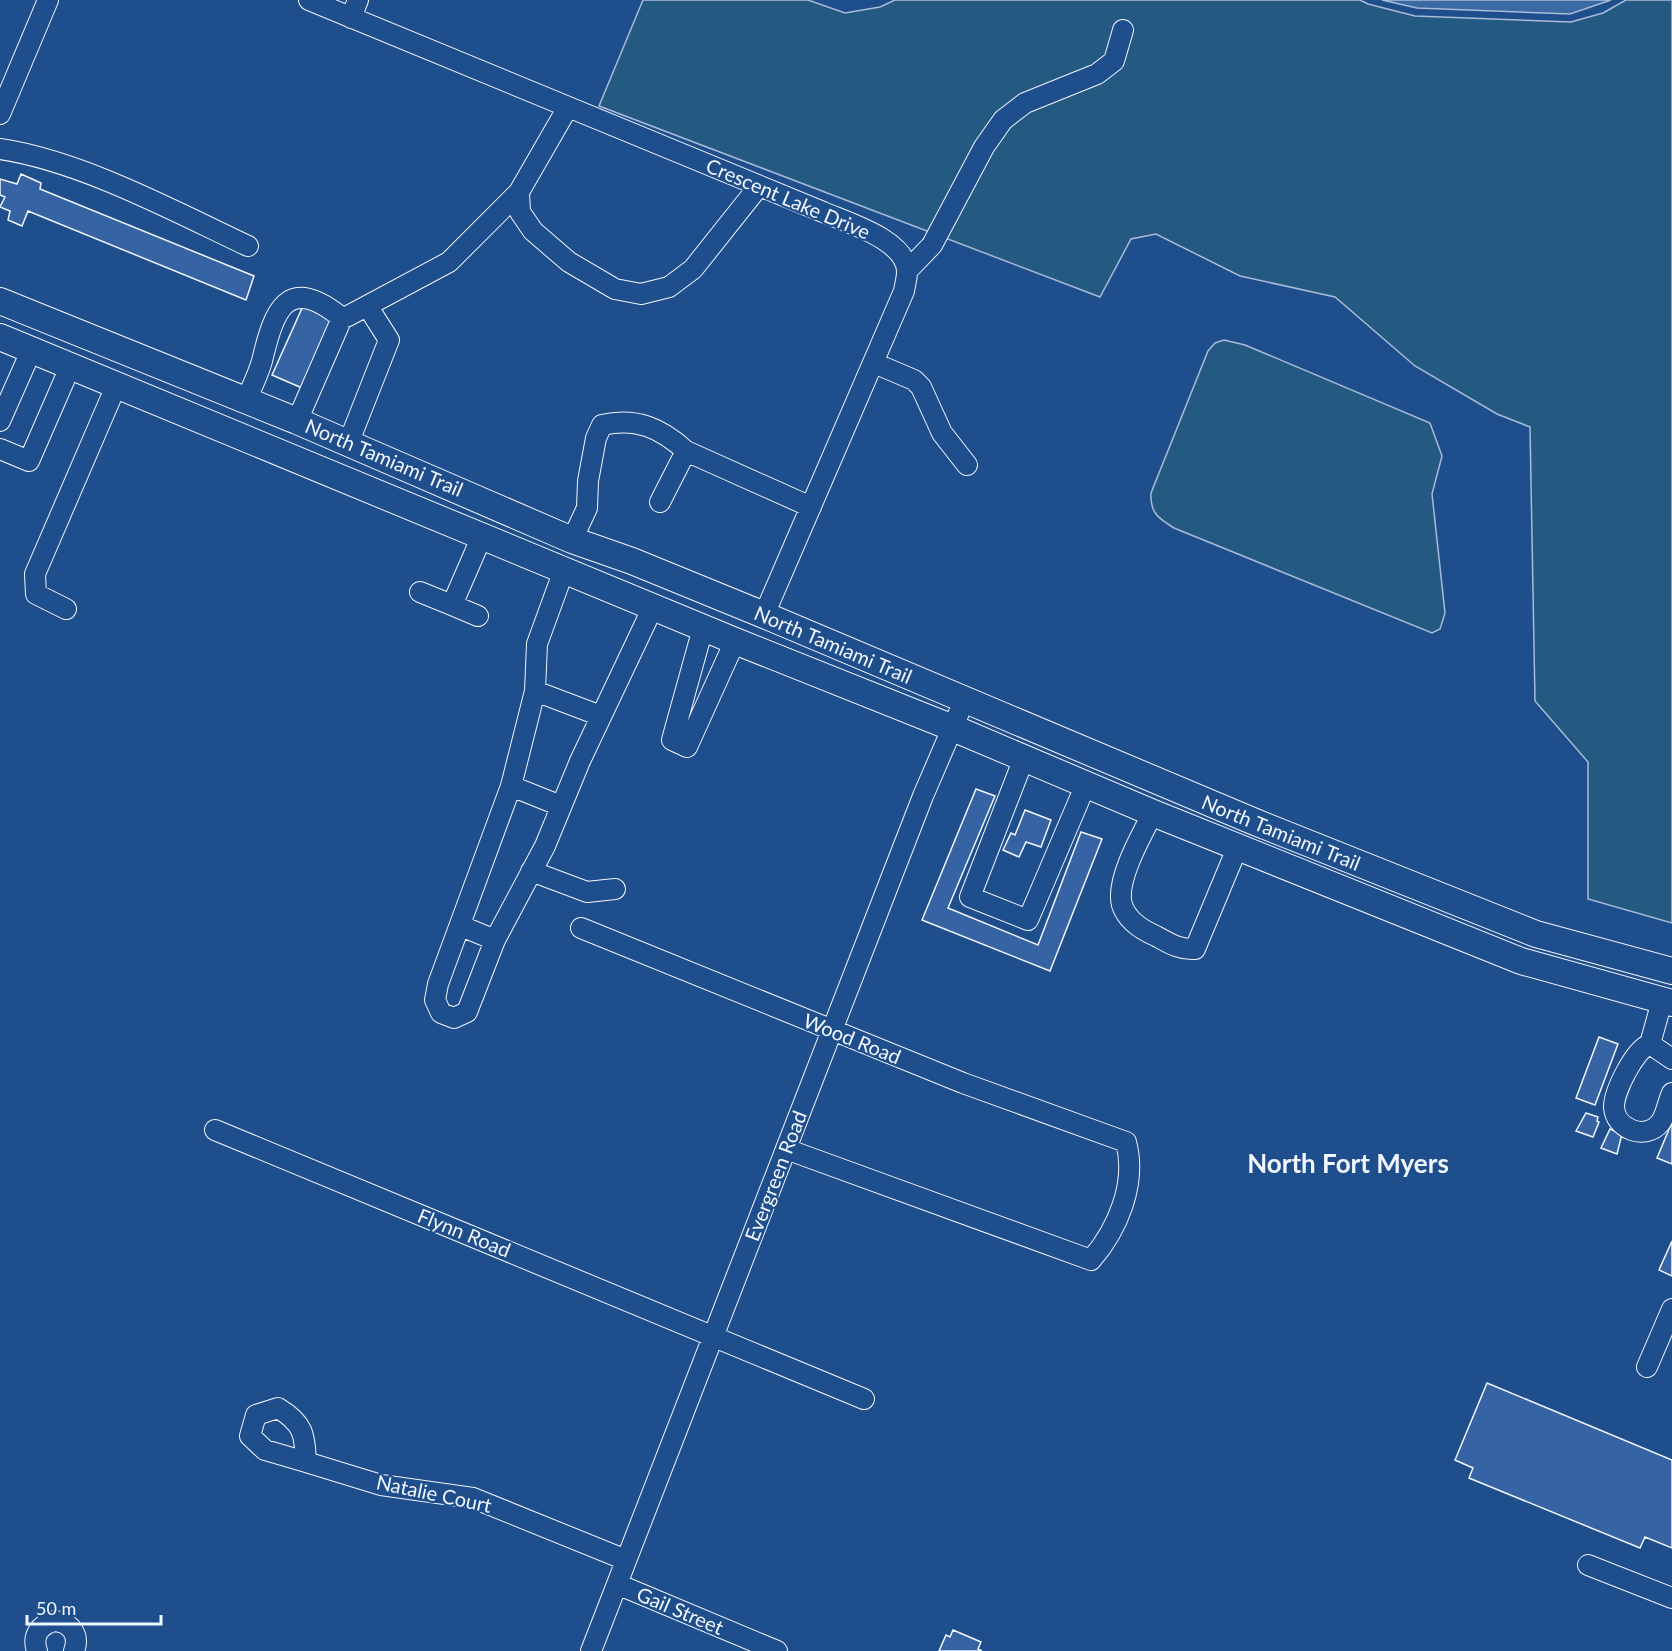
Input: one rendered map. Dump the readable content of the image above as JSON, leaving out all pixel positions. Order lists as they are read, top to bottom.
{
  "streets": {
    "main road": ["North Tamiami Trail"],
    "street": [
      "Crescent Lake Drive",
      "Wood Road",
      "Evergreen Road",
      "Flynn Road",
      "Natalie Court",
      "Gail Street"
    ]
  },
  "crossings": [
    ["North Tamiami Trail", "Evergreen Road"],
    ["Wood Road", "Evergreen Road"],
    ["Evergreen Road", "Flynn Road"],
    ["Evergreen Road", "Natalie Court"],
    ["Evergreen Road", "Gail Street"]
  ],
  "districts": ["North Fort Myers"],
  "scale_bar": "50 m"
}
